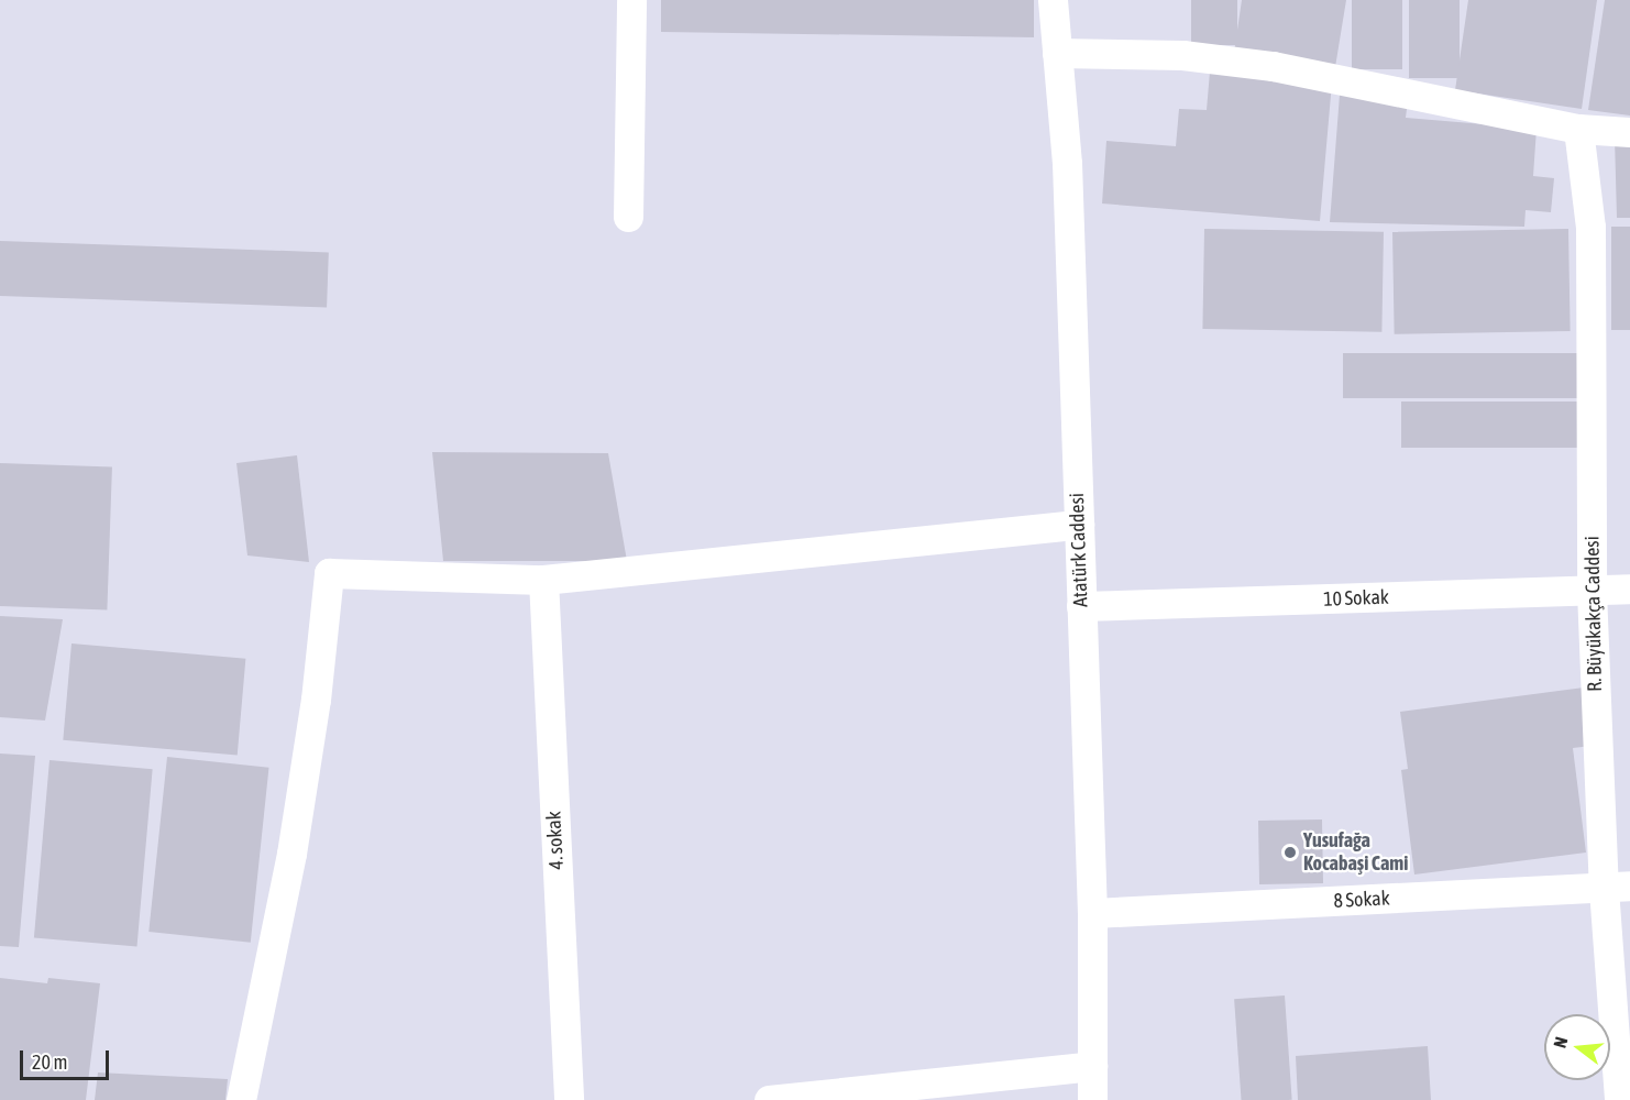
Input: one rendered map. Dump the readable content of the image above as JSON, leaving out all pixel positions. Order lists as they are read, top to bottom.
{
  "streets": {
    "street": [
      "Atatürk Caddesi",
      "10 Sokak",
      "R. Büyükakça Caddesi",
      "4. sokak",
      "8 Sokak"
    ]
  },
  "crossings": [
    ["Atatürk Caddesi", "10 Sokak"],
    ["Atatürk Caddesi", "8 Sokak"],
    ["10 Sokak", "R. Büyükakça Caddesi"],
    ["R. Büyükakça Caddesi", "8 Sokak"]
  ],
  "places": ["Yusufağa Kocabaşi Cami"],
  "scale_bar": "20 m",
  "north": "left"
}
